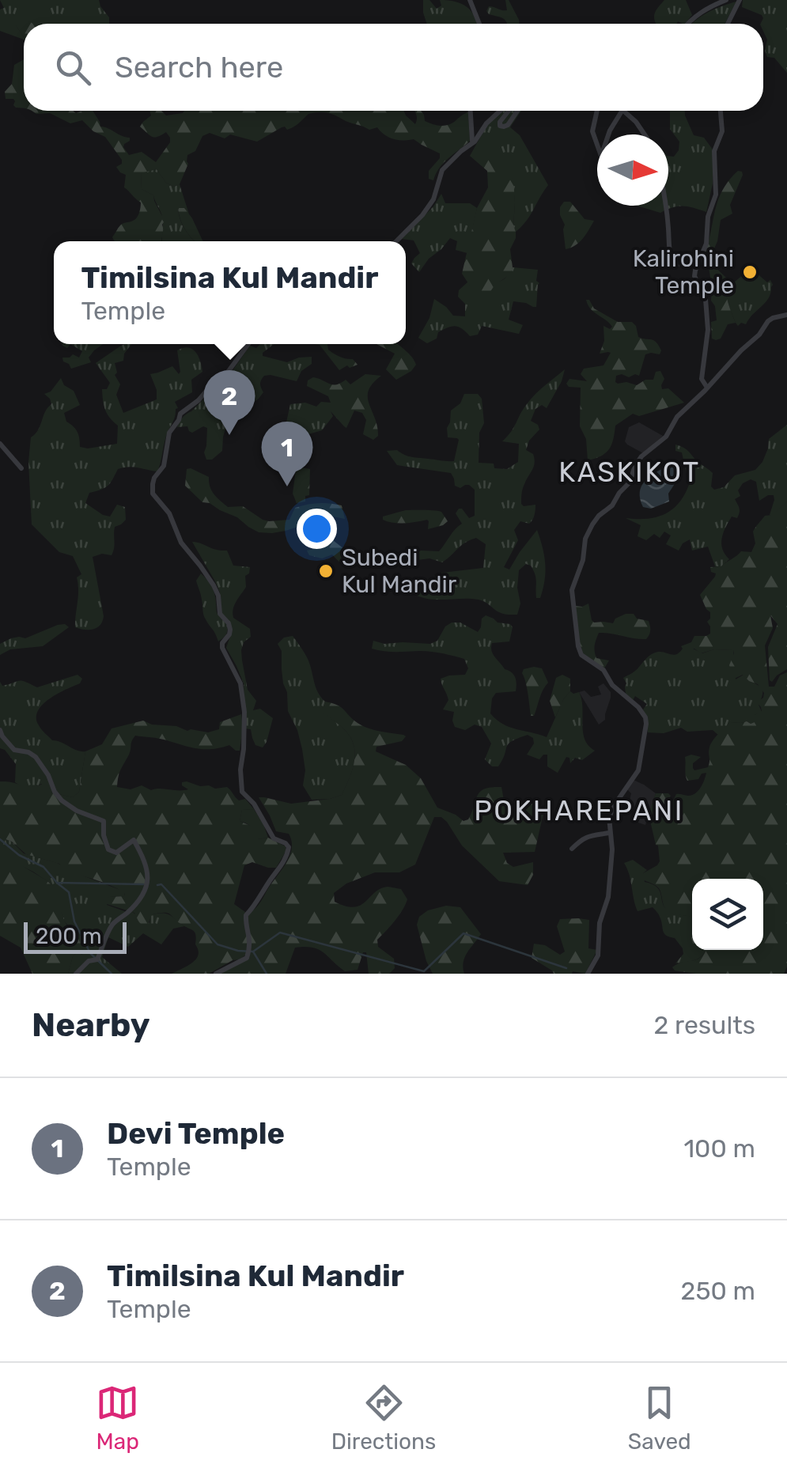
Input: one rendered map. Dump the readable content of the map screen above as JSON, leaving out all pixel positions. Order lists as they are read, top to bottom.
{
  "districts": ["KASKIKOT", "POKHAREPANI"],
  "places": ["Kalirohini Temple", "Subedi Kul Mandir"],
  "scale_bar": "200 m",
  "north": "right",
  "page": {
    "search": "Search here",
    "popup": ["Timilsina Kul Mandir", "Temple"],
    "pins": ["2", "1"],
    "scale": "200 m",
    "heading": ["Nearby", "2 results"],
    "list": [
      {
        "mark": "1",
        "name": "Devi Temple",
        "note": "Temple",
        "value": "100 m"
      },
      {
        "mark": "2",
        "name": "Timilsina Kul Mandir",
        "note": "Temple",
        "value": "250 m"
      }
    ],
    "nav": ["Map", "Directions", "Saved"]
  }
}
